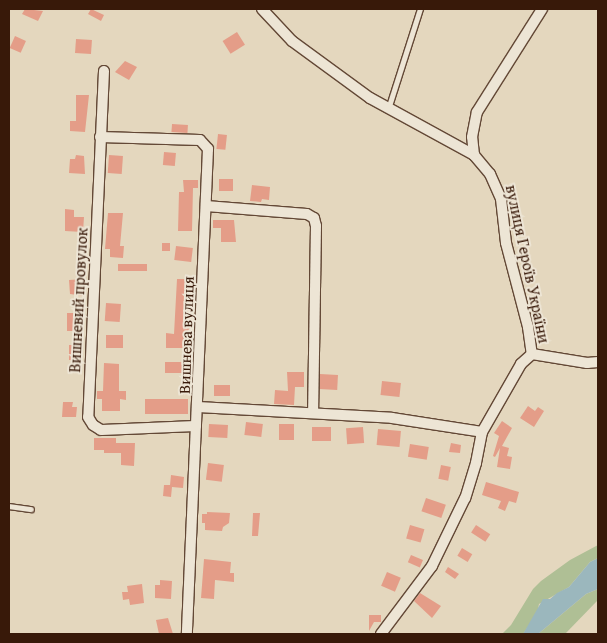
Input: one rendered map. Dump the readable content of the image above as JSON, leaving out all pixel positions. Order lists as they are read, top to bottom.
{
  "streets": {
    "street": ["вулиця Героїв України", "Вишневий провулок", "Вишнева вулиця"]
  },
  "crossings": [
    ["Вишневий провулок", "Вишнева вулиця"]
  ]
}
